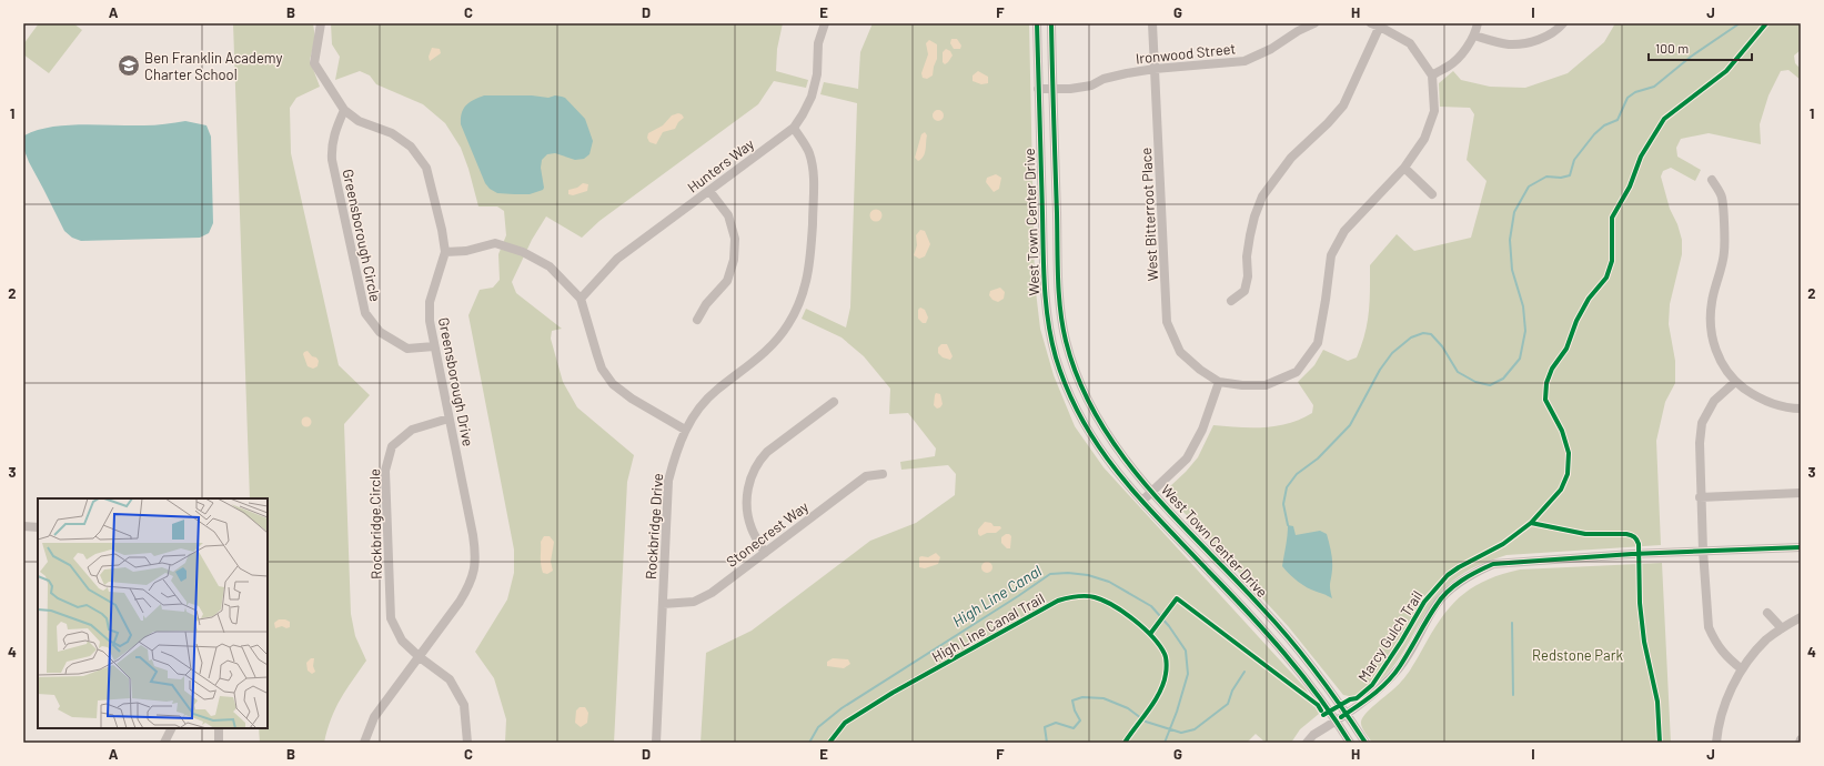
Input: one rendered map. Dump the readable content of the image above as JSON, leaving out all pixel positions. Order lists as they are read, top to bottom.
{
  "streets": {
    "street": [
      "Ironwood Street",
      "Hunters Way",
      "West Bitterroot Place",
      "West Town Center Drive",
      "Greensborough Circle",
      "Greensborough Drive",
      "Rockbridge Circle",
      "Rockbridge Drive",
      "Stonecrest Way"
    ],
    "cycle path": ["High Line Canal Trail", "Marcy Gulch Trail"]
  },
  "crossings": [
    ["Ironwood Street", "West Bitterroot Place"],
    ["Ironwood Street", "West Town Center Drive"],
    ["Hunters Way", "Rockbridge Drive"],
    ["Greensborough Circle", "Greensborough Drive"],
    ["Greensborough Drive", "Rockbridge Circle"],
    ["Rockbridge Drive", "Stonecrest Way"]
  ],
  "water": ["High Line Canal"],
  "parks": ["Redstone Park"],
  "places": {
    "school or university": ["Ben Franklin Academy Charter School"]
  },
  "scale_bar": "100 m",
  "grid": {
    "columns": [
      "A",
      "B",
      "C",
      "D",
      "E",
      "F",
      "G",
      "H",
      "I",
      "J"
    ],
    "rows": [
      "1",
      "2",
      "3",
      "4"
    ]
  }
}
